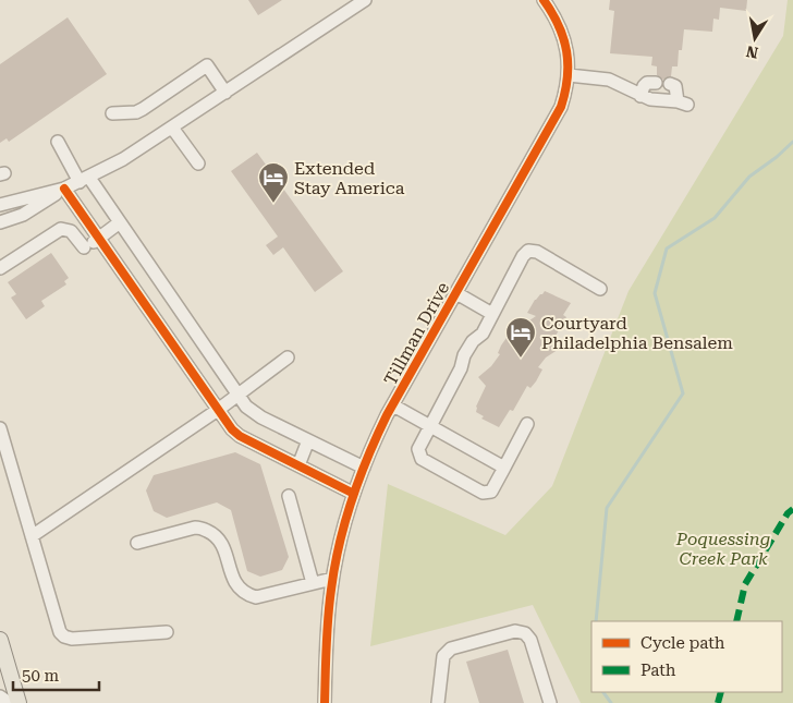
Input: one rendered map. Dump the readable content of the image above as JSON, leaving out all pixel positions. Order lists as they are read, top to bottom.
{
  "streets": {
    "street": ["Tillman Drive"]
  },
  "parks": ["Poquessing Creek Park"],
  "places": {
    "hotel": ["Extended Stay America", "Courtyard Philadelphia Bensalem"]
  },
  "legend": ["Cycle path", "Path"],
  "scale_bar": "50 m",
  "north": "bottom"
}
